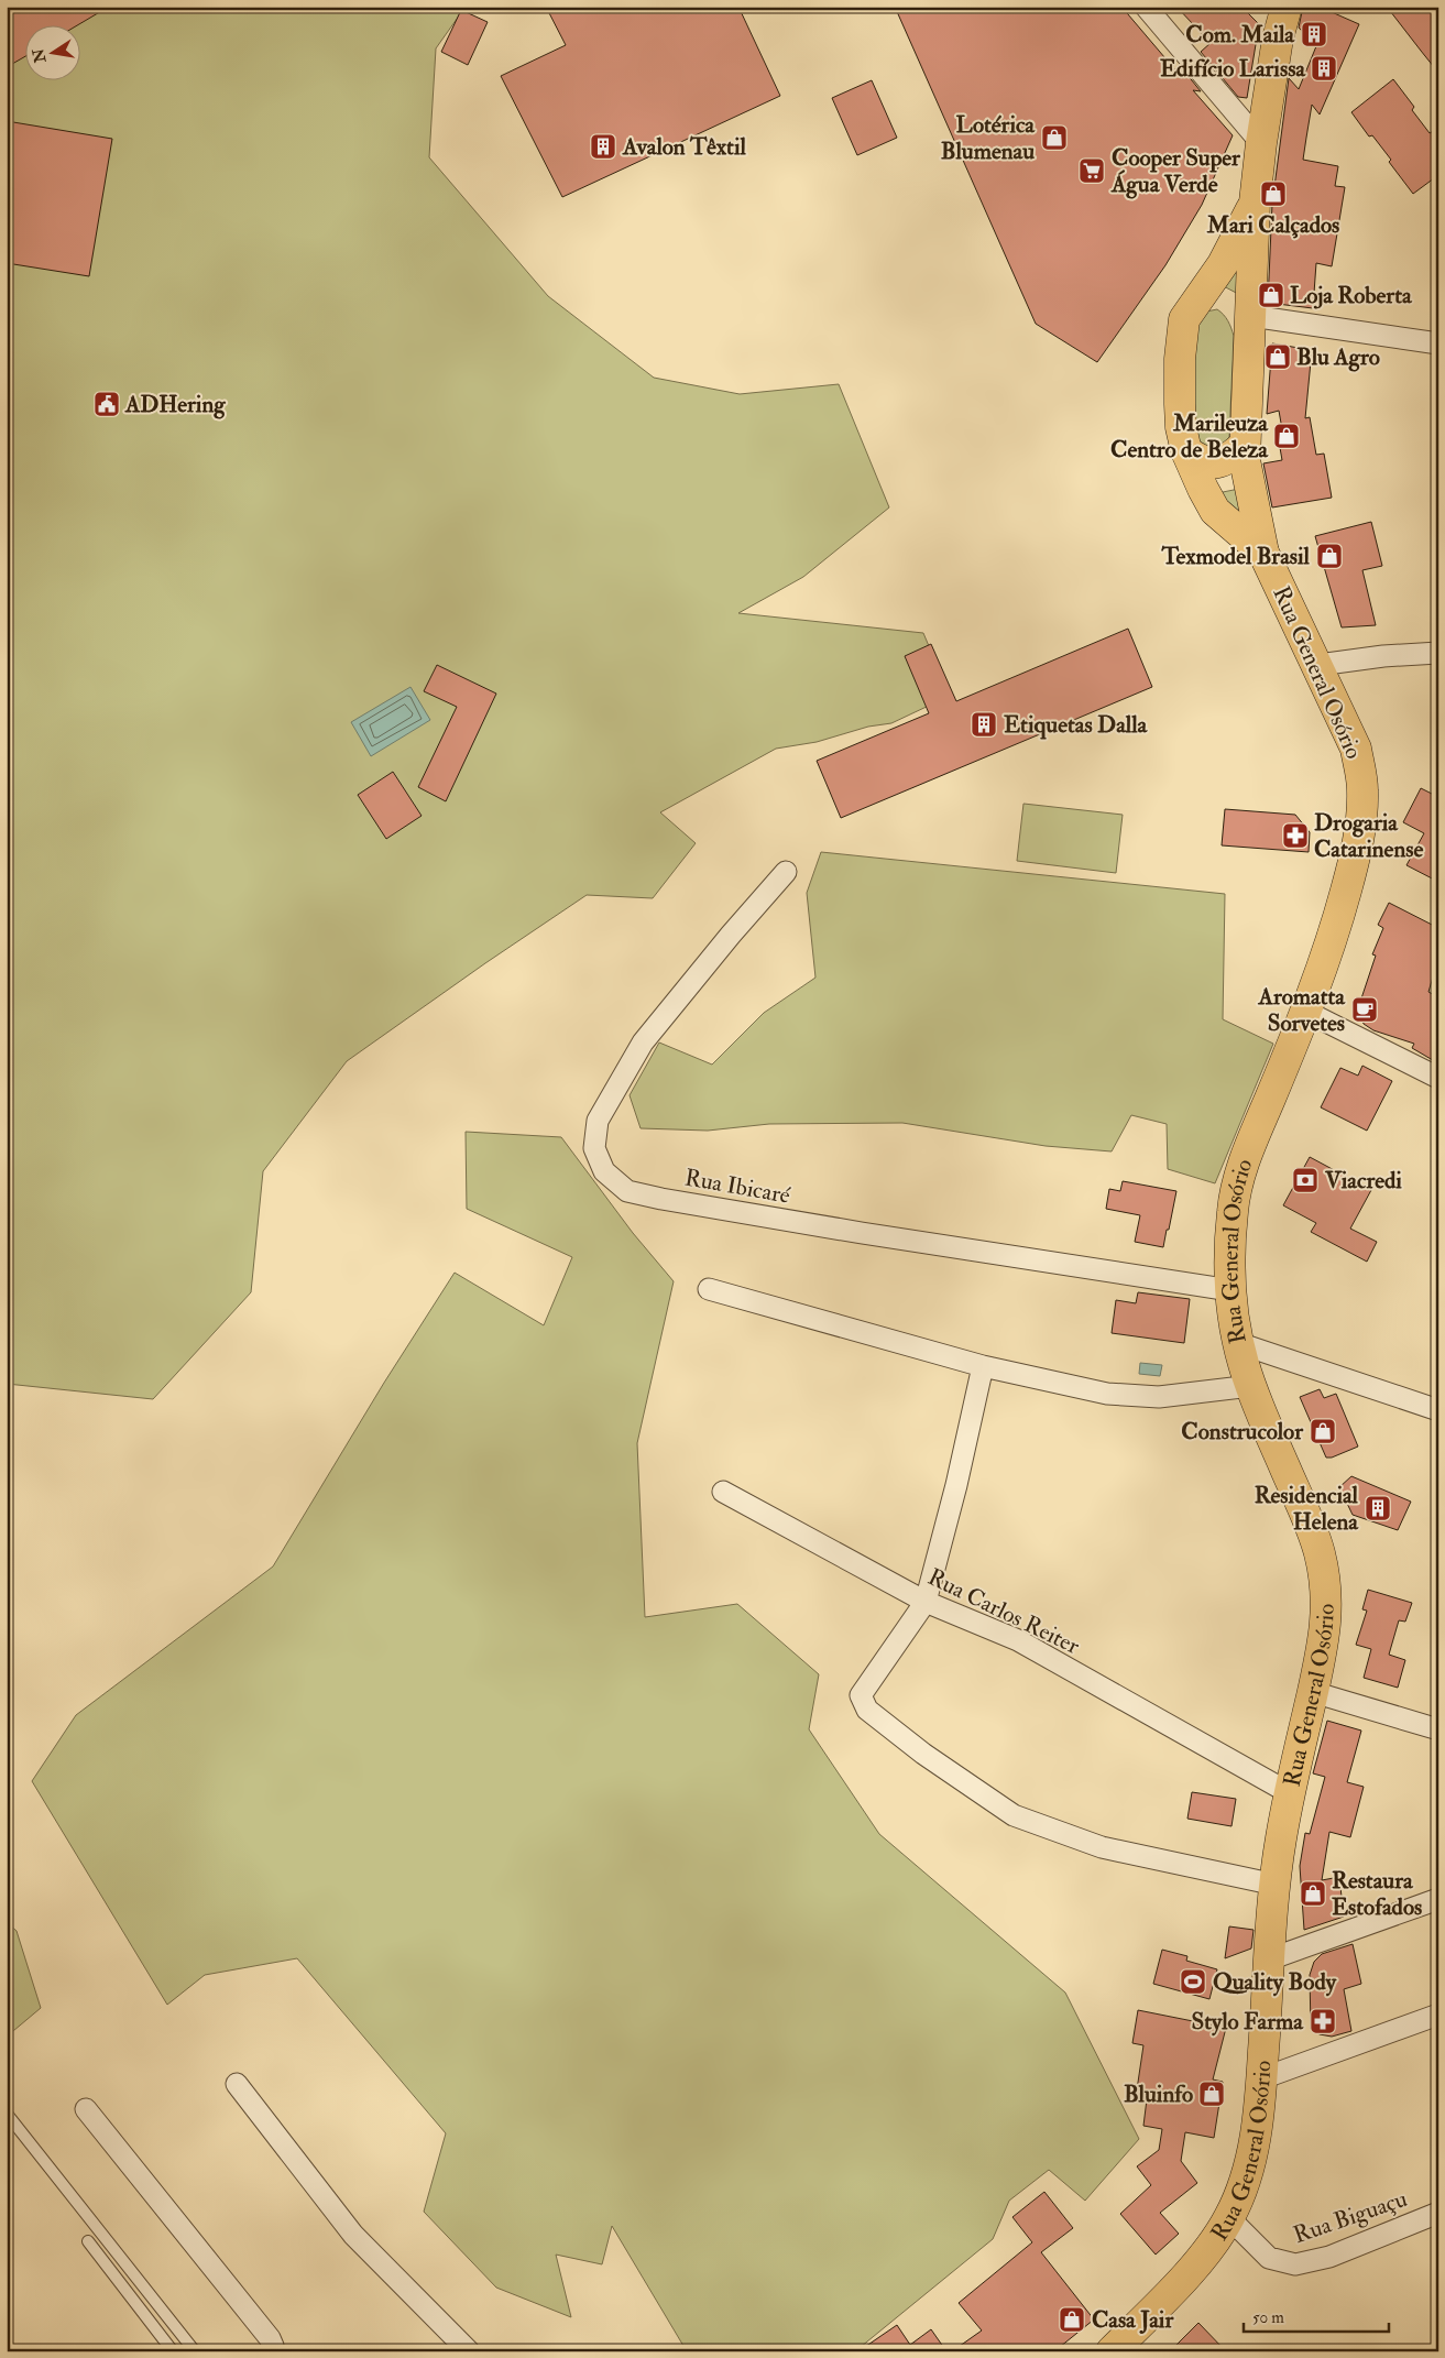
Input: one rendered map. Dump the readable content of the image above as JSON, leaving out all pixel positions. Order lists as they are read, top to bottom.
{
  "streets": {
    "main road": ["Rua General Osório"],
    "street": ["Rua Ibicaré", "Rua Carlos Reiter", "Rua Biguaçu"]
  },
  "crossings": [
    ["Rua General Osório", "Rua Ibicaré"],
    ["Rua General Osório", "Rua Carlos Reiter"],
    ["Rua General Osório", "Rua Biguaçu"]
  ],
  "places": {
    "building": [
      "Com. Maila",
      "Edifício Larissa",
      "Avalon Têxtil",
      "Etiquetas Dalla",
      "Residencial Helena"
    ],
    "shop": [
      "Lotérica Blumenau",
      "Mari Calçados",
      "Loja Roberta",
      "Blu Agro",
      "Marileuza Centro de Beleza",
      "Texmodel Brasil",
      "Construcolor",
      "Restaura Estofados",
      "Bluinfo",
      "Casa Jair"
    ],
    "supermarket": ["Cooper Super Água Verde"],
    "public building": ["ADHering"],
    "pharmacy": ["Drogaria Catarinense", "Stylo Farma"],
    "cafe": ["Aromatta Sorvetes"],
    "bank": ["Viacredi"],
    "sports": ["Quality Body"]
  },
  "scale_bar": "50 m",
  "north": "left"
}
